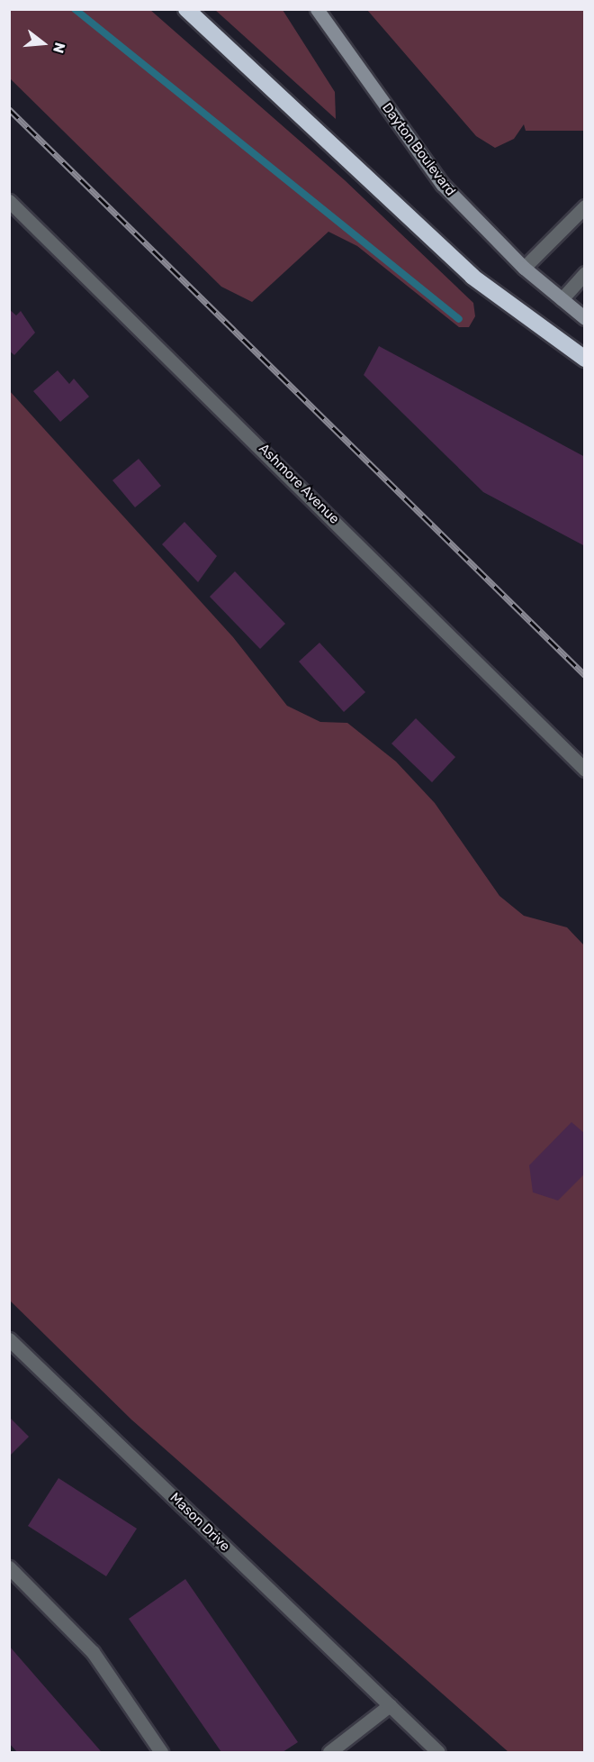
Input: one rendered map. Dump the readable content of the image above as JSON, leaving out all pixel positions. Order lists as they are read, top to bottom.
{
  "streets": {
    "main road": ["Dayton Boulevard"],
    "street": ["Ashmore Avenue", "Mason Drive"]
  },
  "north": "right"
}
